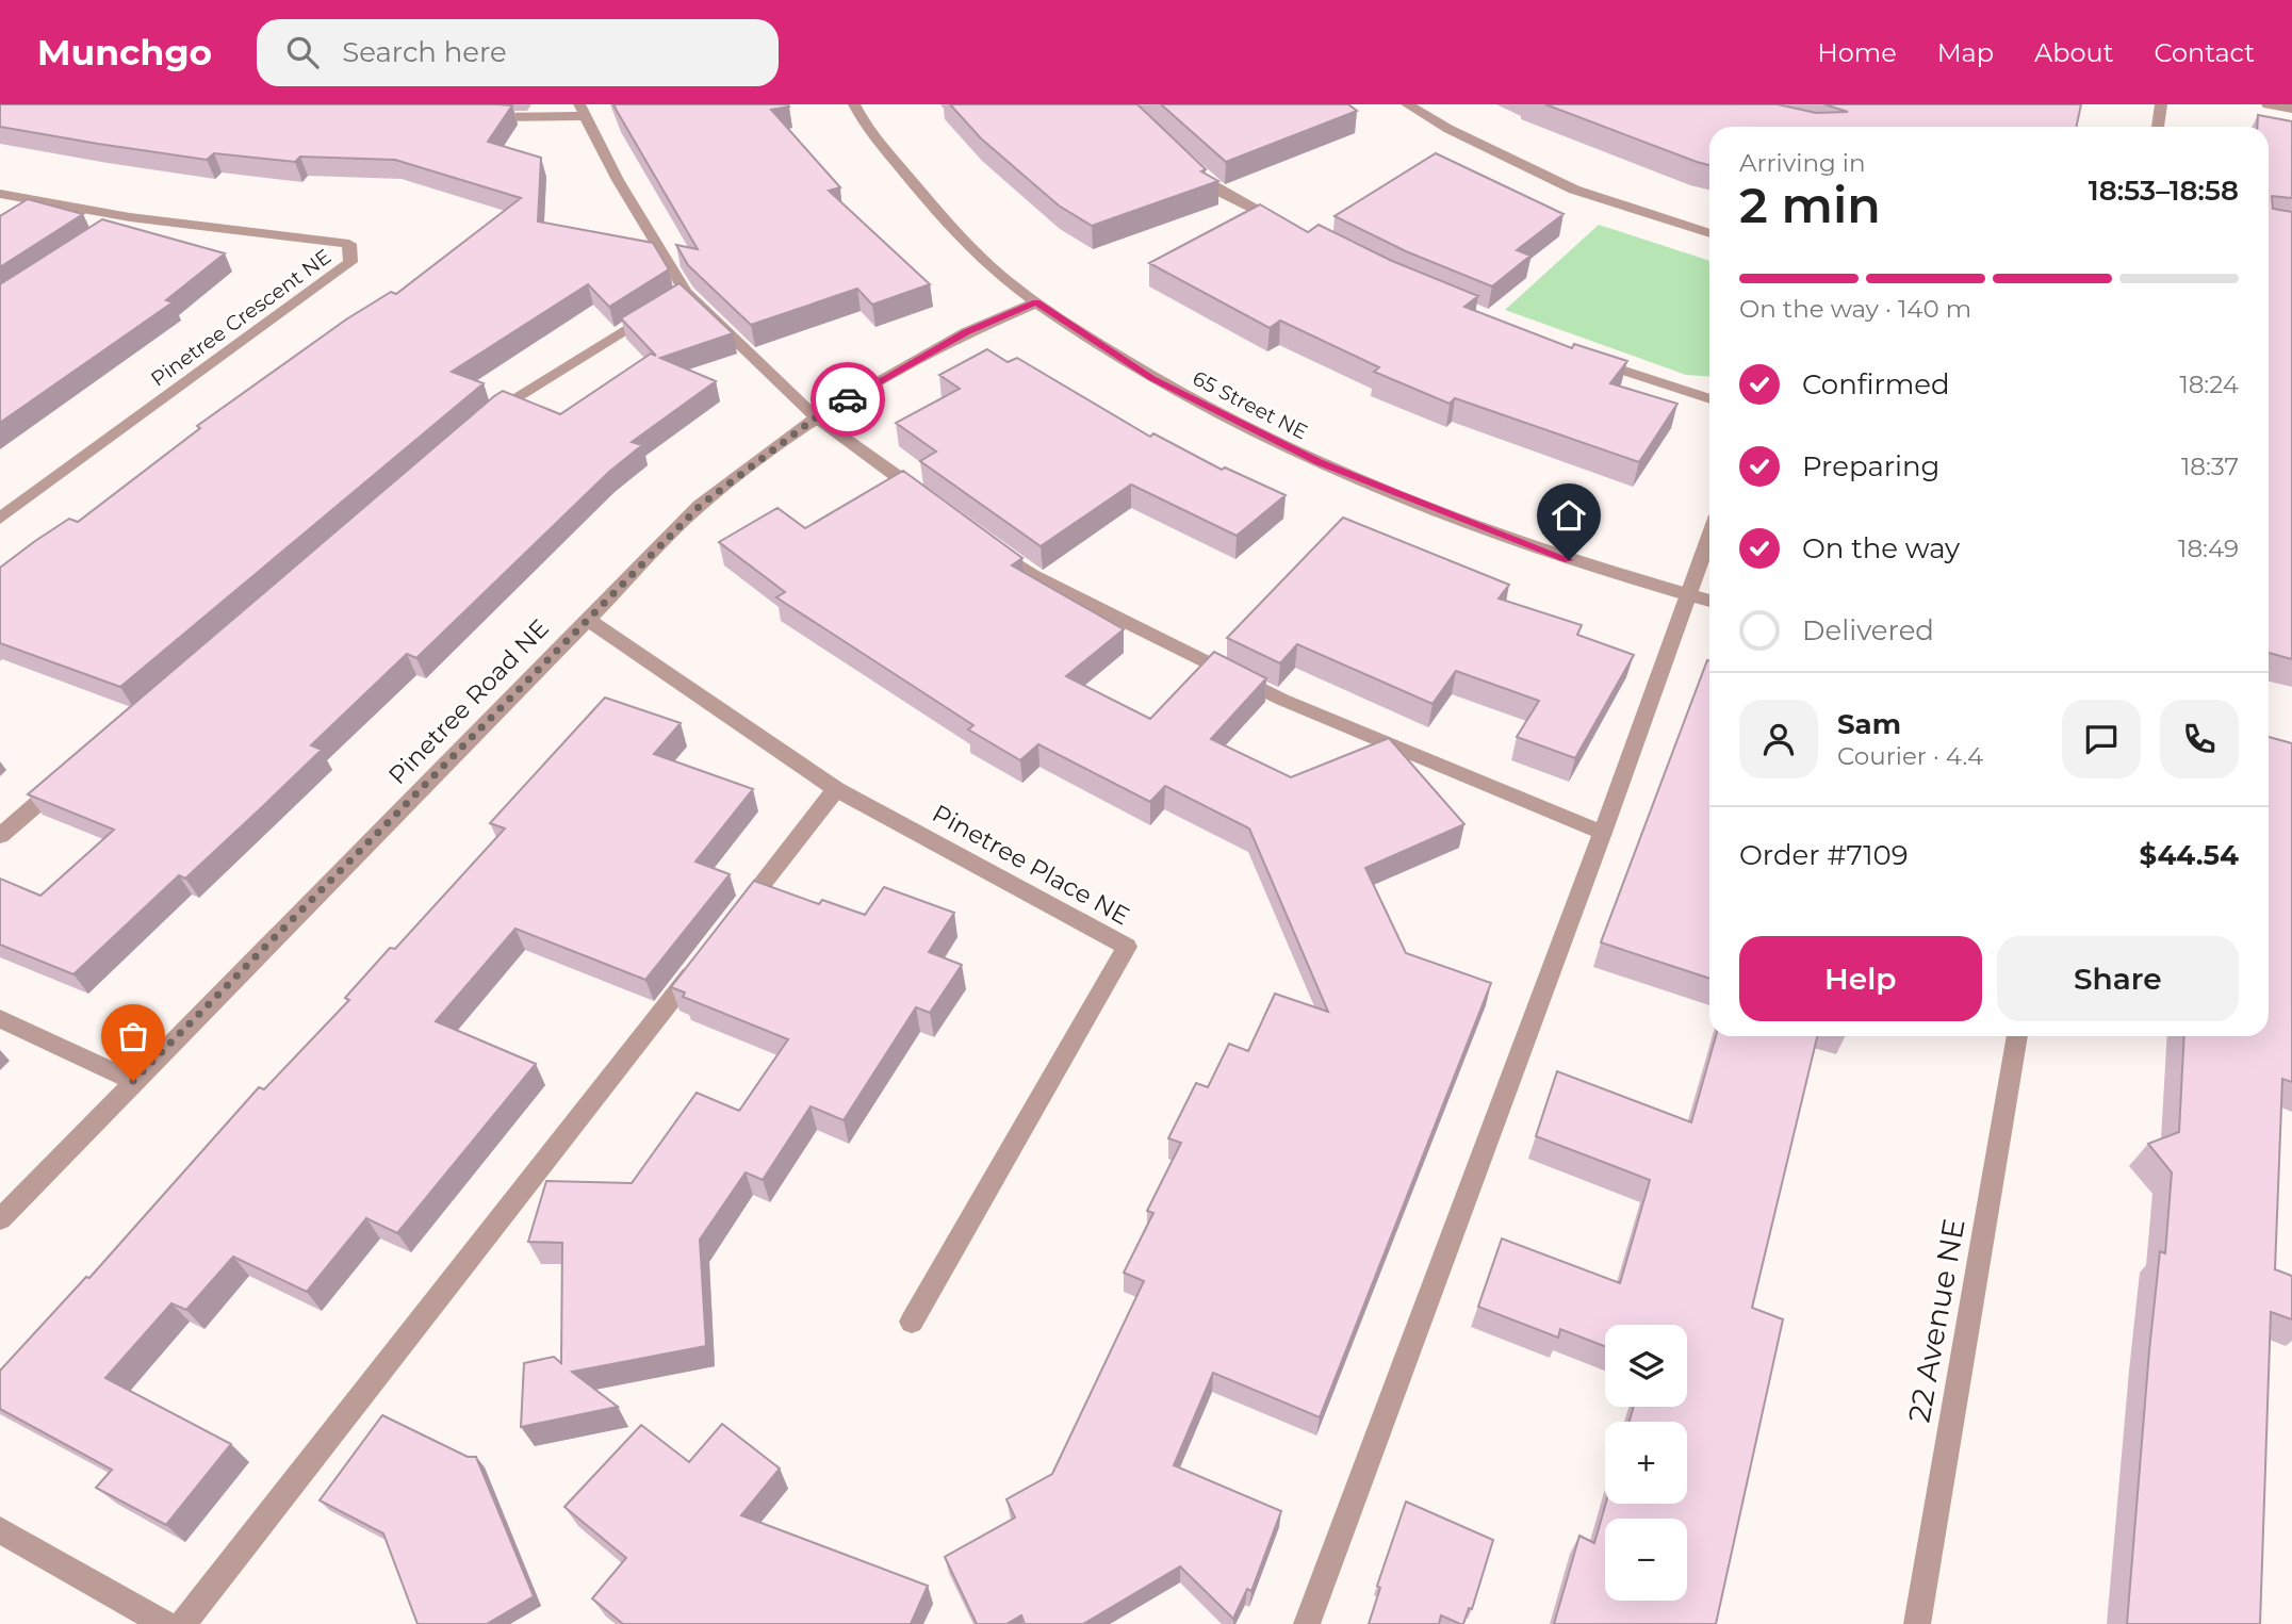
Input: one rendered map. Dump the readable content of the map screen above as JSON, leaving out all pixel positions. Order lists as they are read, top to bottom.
{
  "streets": {
    "street": [
      "Pinetree Crescent NE",
      "65 Street NE",
      "Pinetree Road NE",
      "Pinetree Place NE",
      "22 Avenue NE"
    ]
  },
  "crossings": [
    ["65 Street NE", "Pinetree Road NE"],
    ["Pinetree Road NE", "Pinetree Place NE"]
  ],
  "page": {
    "header": "Munchgo",
    "search": "Search here",
    "nav": [
      "Home",
      "Map",
      "About",
      "Contact"
    ],
    "heading": ["2 min", "Arriving in", "18:53–18:58"],
    "panel": [
      "Sam",
      "Courier · 4.4",
      "Order #7109",
      "$44.54"
    ],
    "bar": "On the way · 140 m",
    "list": [
      ["Confirmed", "18:24"],
      ["Preparing", "18:37"],
      ["On the way", "18:49"],
      "Delivered"
    ],
    "buttons": ["Help", "Share"],
    "map_buttons": ["+", "−"]
  }
}
